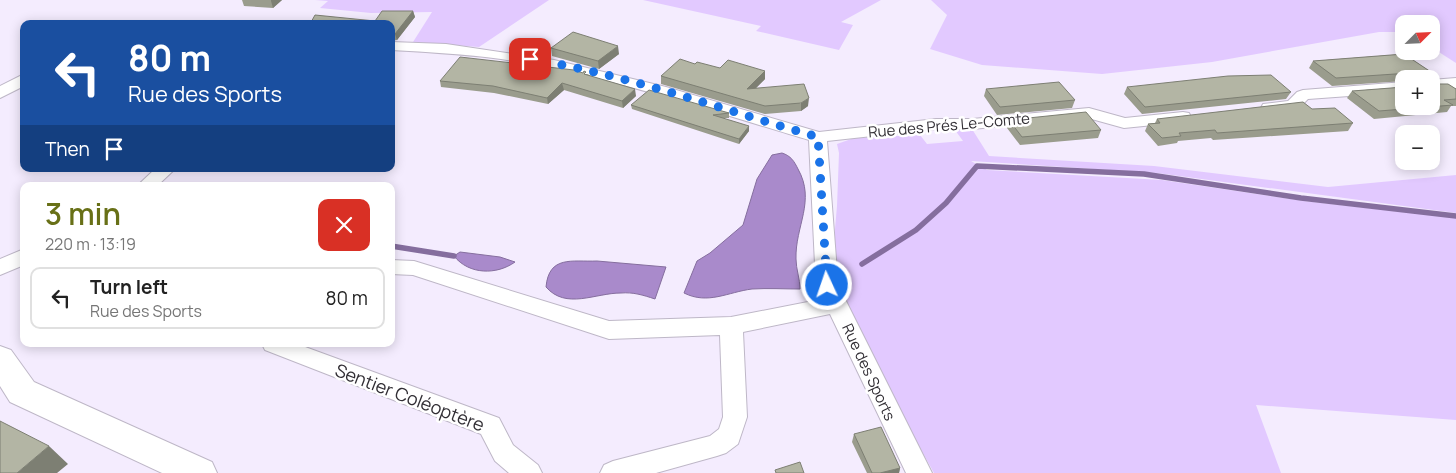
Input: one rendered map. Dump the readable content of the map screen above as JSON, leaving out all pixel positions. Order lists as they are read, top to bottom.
{
  "streets": {
    "street": ["Rue des Prés Le-Comte", "Rue des Sports", "Sentier Coléoptère"]
  },
  "crossings": [
    ["Rue des Prés Le-Comte", "Rue des Sports"]
  ],
  "north": "top right",
  "page": {
    "map_buttons": ["+", "−"],
    "turn": ["80 m", "Rue des Sports"],
    "then": "Then",
    "heading": ["3 min", "220 m · 13:19"],
    "list": [
      {
        "name": "Turn left",
        "note": "Rue des Sports",
        "value": "80 m"
      }
    ]
  }
}
